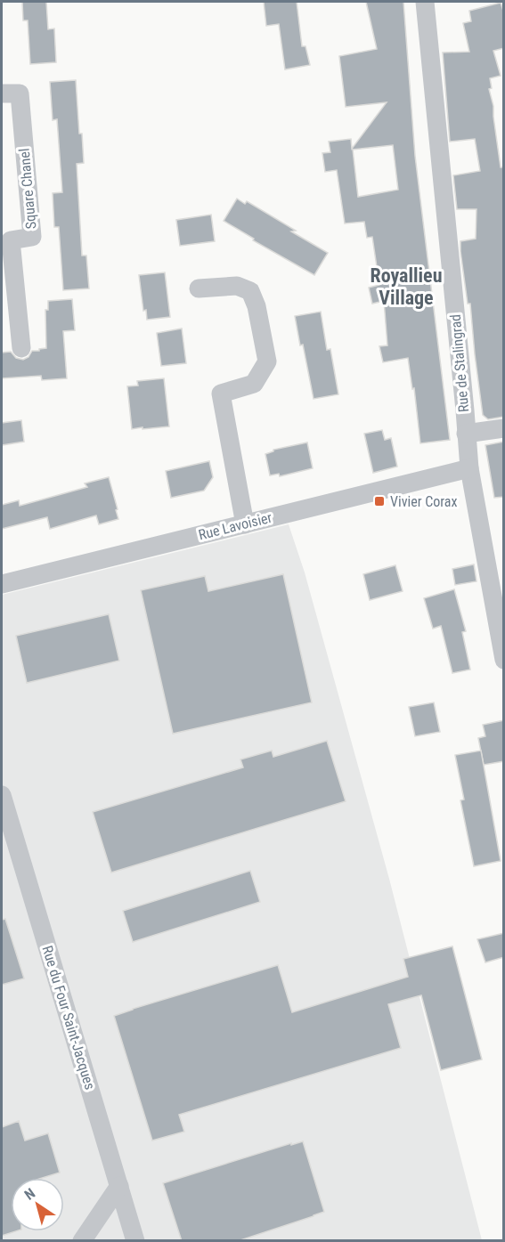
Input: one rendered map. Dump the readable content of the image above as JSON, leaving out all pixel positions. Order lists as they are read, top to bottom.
{
  "streets": {
    "street": [
      "Square Chanel",
      "Rue de Stalingrad",
      "Rue Lavoisier",
      "Rue du Four Saint-Jacques"
    ]
  },
  "crossings": [
    ["Rue de Stalingrad", "Rue Lavoisier"]
  ],
  "districts": ["Royallieu Village"],
  "places": {
    "transit": ["Vivier Corax"]
  },
  "north": "top left"
}
